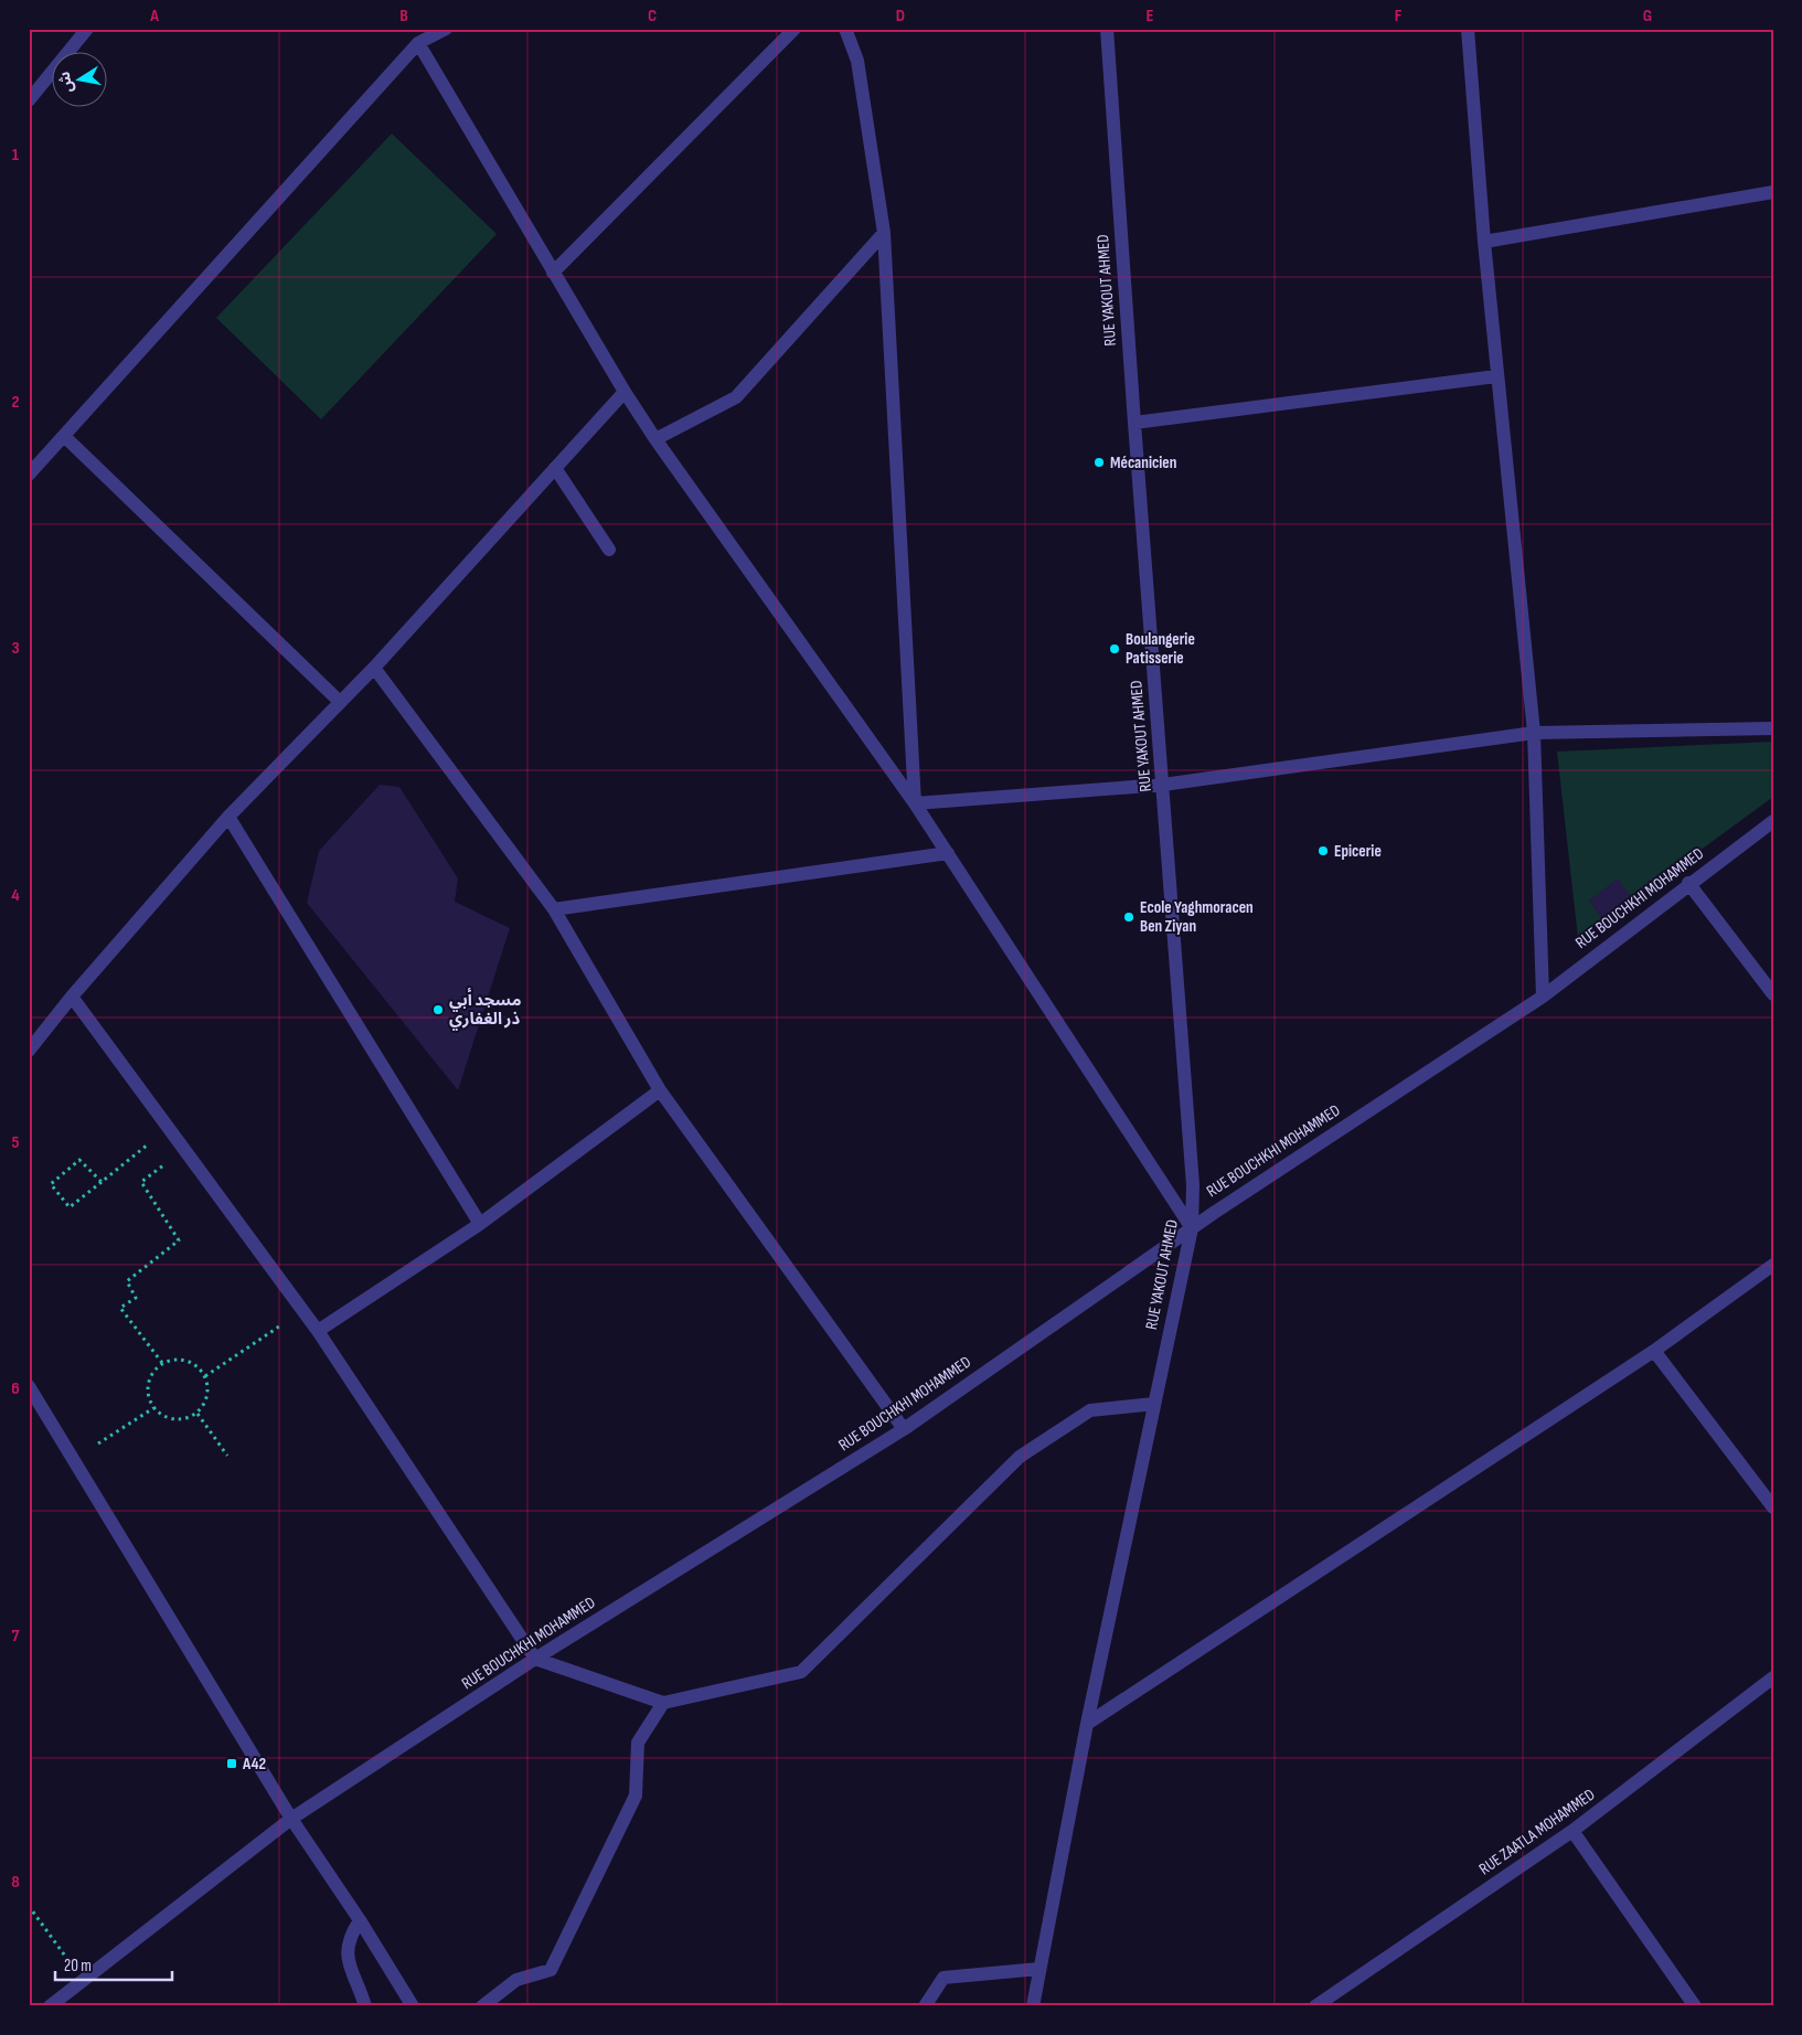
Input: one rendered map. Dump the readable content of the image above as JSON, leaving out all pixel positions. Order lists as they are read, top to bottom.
{
  "streets": {
    "street": ["RUE YAKOUT AHMED", "RUE BOUCHKHI MOHAMMED", "RUE ZAATLA MOHAMMED"]
  },
  "crossings": [
    ["RUE YAKOUT AHMED", "RUE BOUCHKHI MOHAMMED"]
  ],
  "places": {
    "other": [
      "Mécanicien",
      "Boulangerie Patisserie",
      "Epicerie",
      "Ecole Yaghmoracen Ben Ziyan",
      "مسجد أبي ذر الغفاري"
    ],
    "transit": ["A42"]
  },
  "scale_bar": "20 m",
  "north": "left",
  "grid": {
    "columns": [
      "A",
      "B",
      "C",
      "D",
      "E",
      "F",
      "G"
    ],
    "rows": [
      "1",
      "2",
      "3",
      "4",
      "5",
      "6",
      "7",
      "8"
    ]
  }
}
